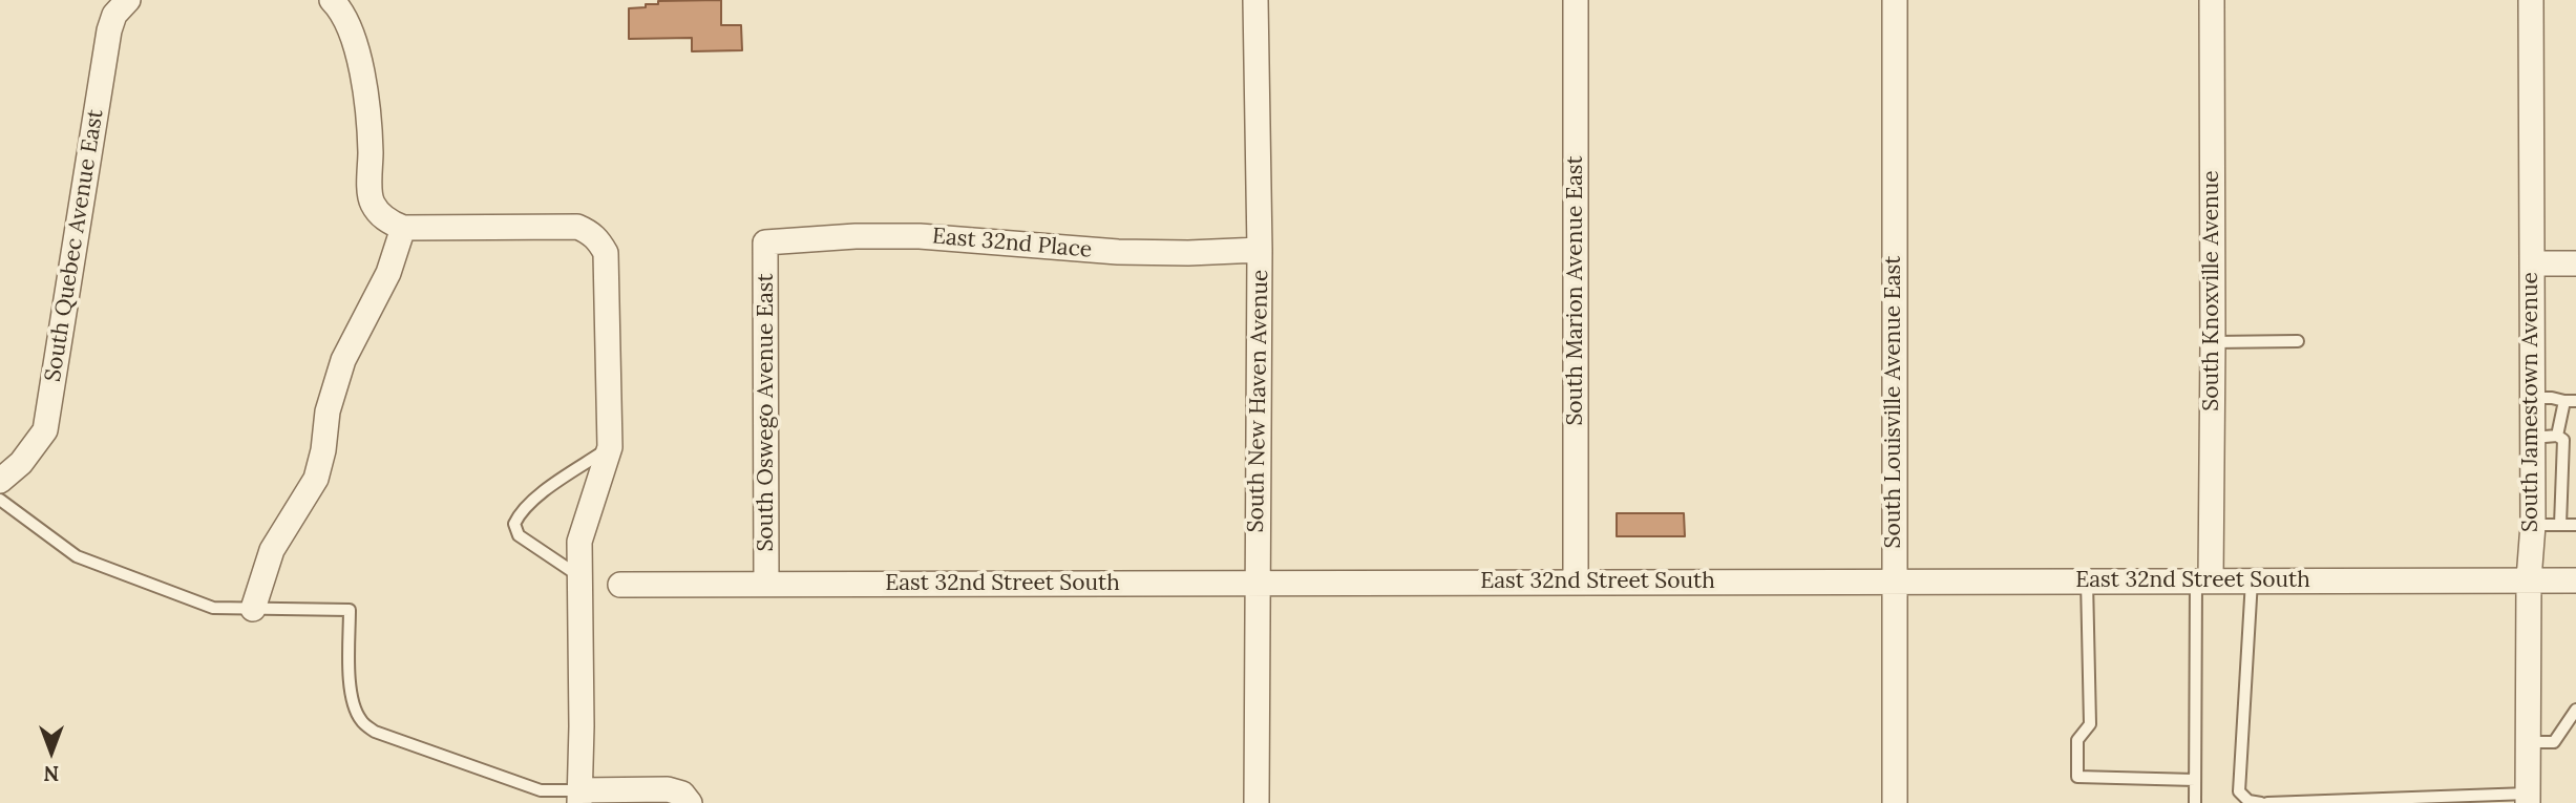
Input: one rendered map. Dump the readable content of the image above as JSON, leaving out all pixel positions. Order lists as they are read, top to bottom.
{
  "streets": {
    "street": [
      "East 32nd Place",
      "South Quebec Avenue East",
      "South Marion Avenue East",
      "South Knoxville Avenue",
      "South New Haven Avenue",
      "South Louisville Avenue East",
      "South Jamestown Avenue",
      "South Oswego Avenue East",
      "East 32nd Street South"
    ]
  },
  "crossings": [
    ["East 32nd Place", "South New Haven Avenue"],
    ["East 32nd Place", "South Oswego Avenue East"],
    ["South Marion Avenue East", "East 32nd Street South"],
    ["South Knoxville Avenue", "East 32nd Street South"],
    ["South New Haven Avenue", "East 32nd Street South"],
    ["South Louisville Avenue East", "East 32nd Street South"],
    ["South Jamestown Avenue", "East 32nd Street South"],
    ["South Oswego Avenue East", "East 32nd Street South"]
  ],
  "north": "bottom"
}
